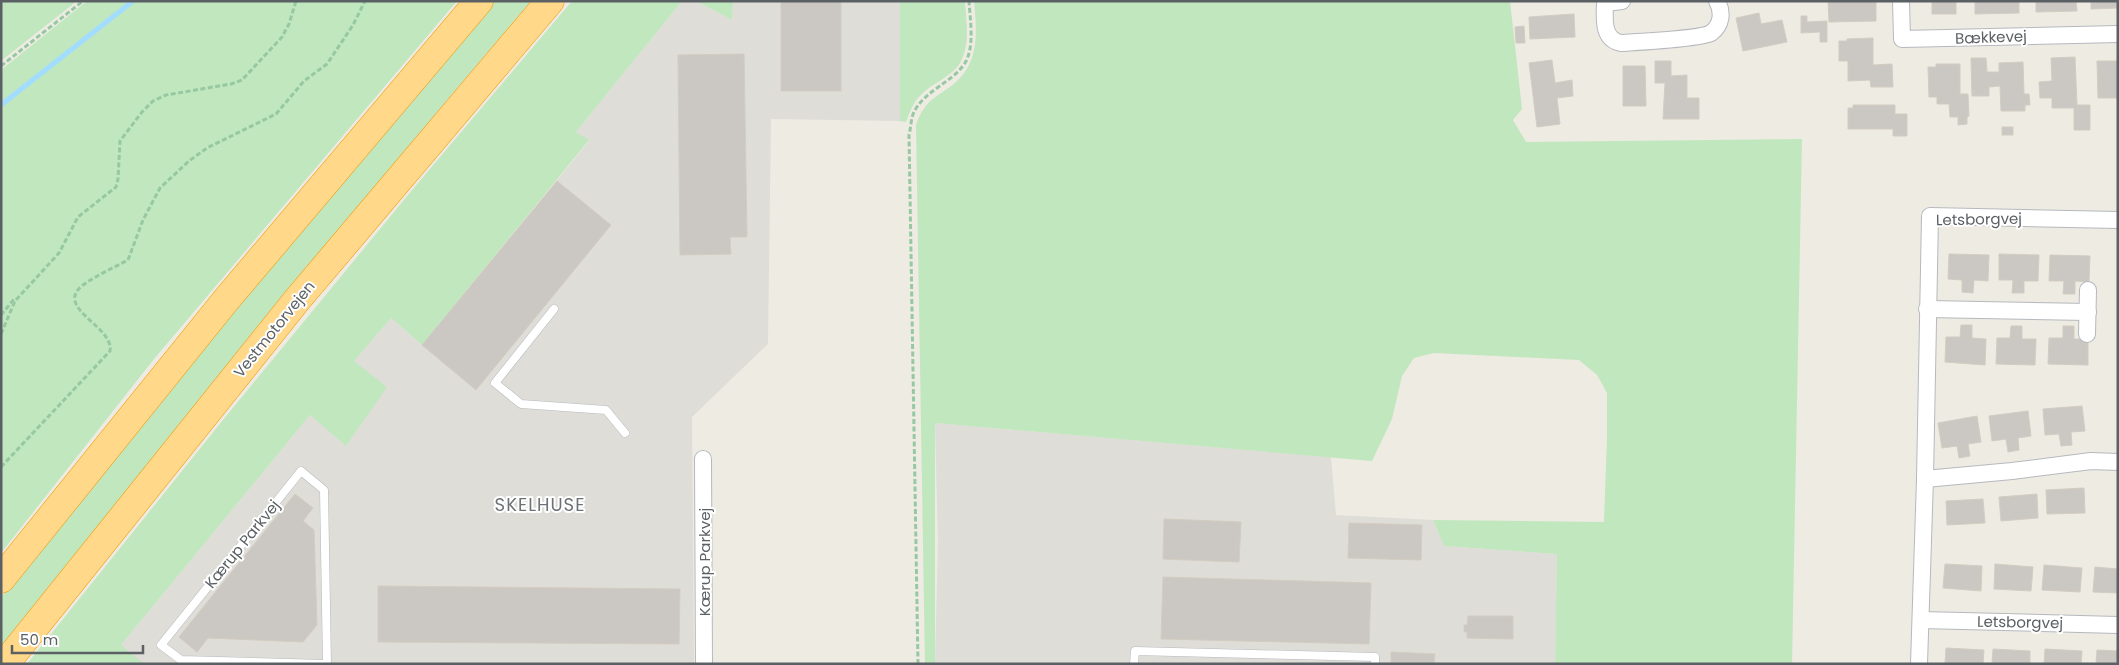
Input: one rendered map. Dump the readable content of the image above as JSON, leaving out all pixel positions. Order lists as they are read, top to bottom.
{
  "streets": {
    "highway": ["Vestmotorvejen"],
    "street": ["Bækkevej", "Letsborgvej", "Kærup Parkvej"]
  },
  "districts": ["SKELHUSE"],
  "scale_bar": "50 m"
}
